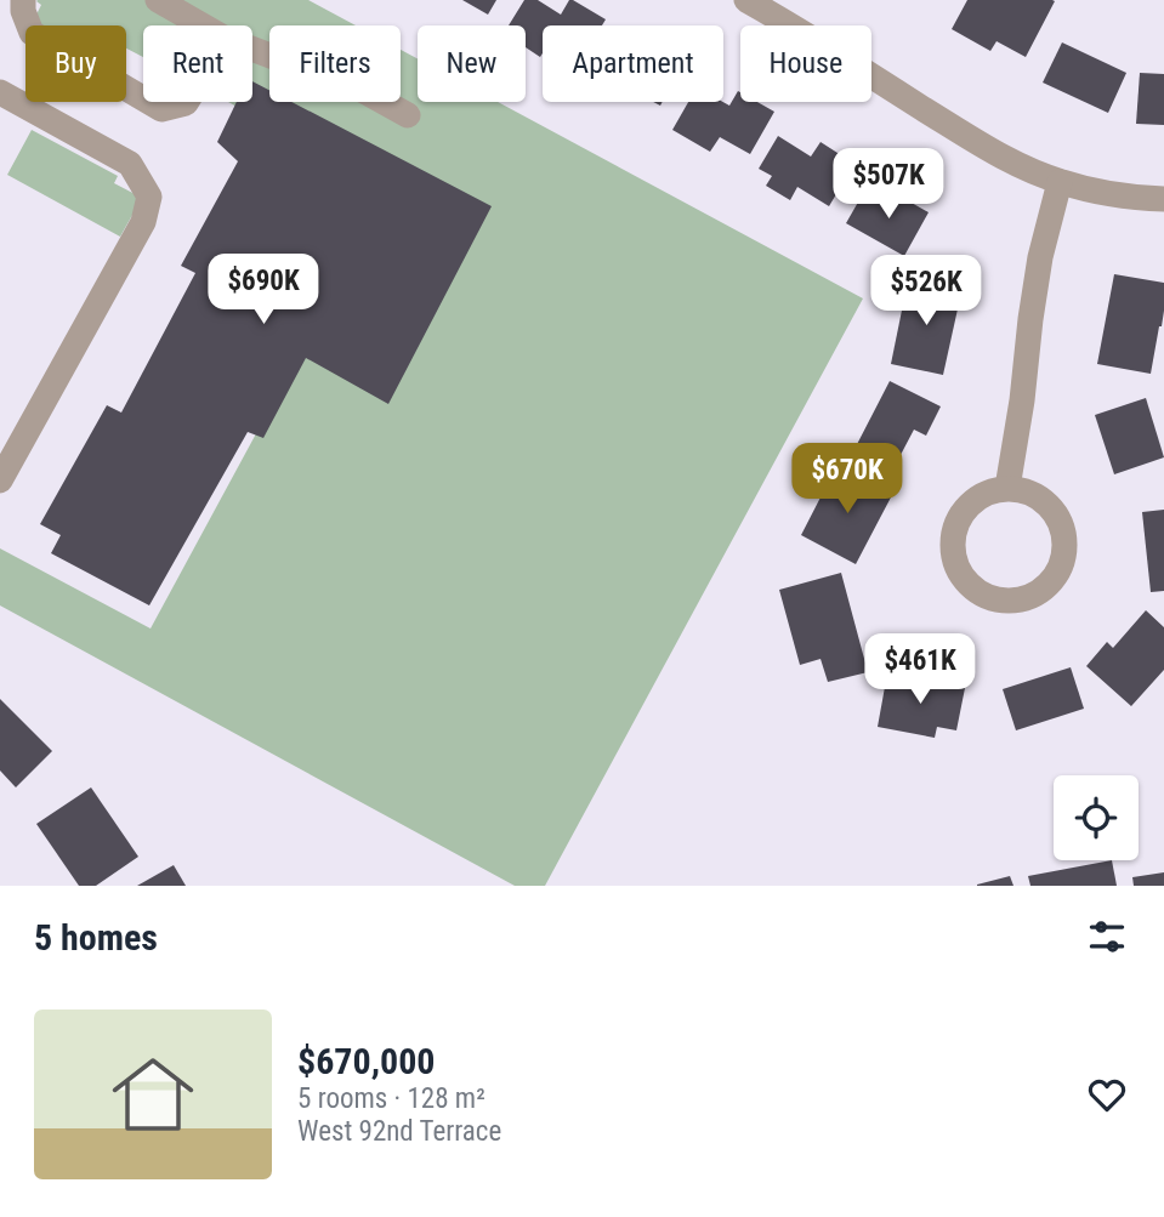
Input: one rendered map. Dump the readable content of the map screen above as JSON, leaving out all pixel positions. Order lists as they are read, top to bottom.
{
  "page": {
    "chip": [
      "Buy",
      "Rent",
      "Filters",
      "New",
      "Apartment",
      "House"
    ],
    "price": [
      "$507K",
      "$690K",
      "$526K",
      "$670K",
      "$461K"
    ],
    "heading": "5 homes",
    "list": [
      {
        "name": "$670,000",
        "note": "5 rooms · 128 m² · West 92nd Terrace"
      }
    ]
  }
}
